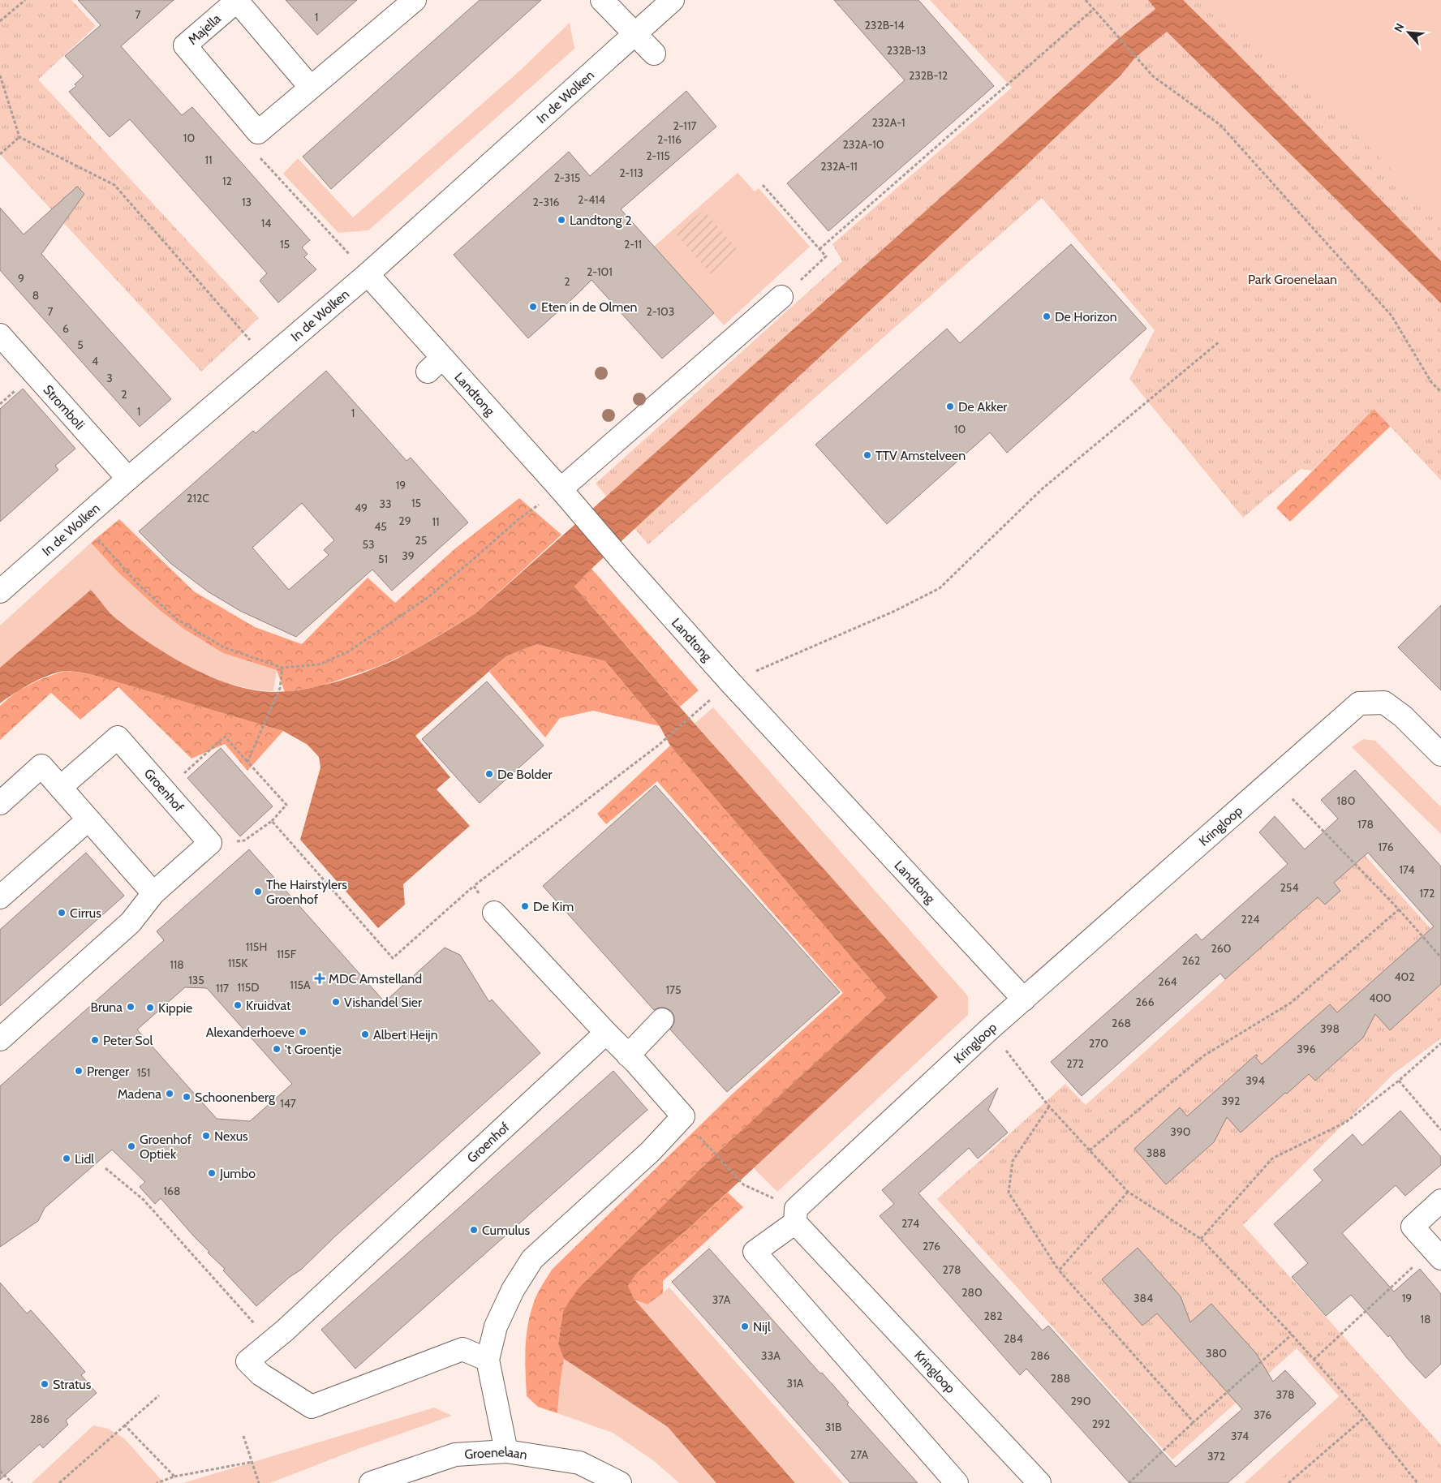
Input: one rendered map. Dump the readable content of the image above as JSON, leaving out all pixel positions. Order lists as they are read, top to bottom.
{
  "streets": {
    "street": [
      "Majella",
      "In de Wolken",
      "Landtong",
      "Stromboli",
      "Groenhof",
      "Kringloop",
      "Groenelaan"
    ]
  },
  "crossings": [
    ["In de Wolken", "Landtong"],
    ["In de Wolken", "Stromboli"],
    ["Landtong", "Kringloop"]
  ],
  "parks": ["Park Groenelaan"],
  "places": {
    "other": [
      "Landtong 2",
      "Eten in de Olmen",
      "De Horizon",
      "De Akker",
      "TTV Amstelveen",
      "De Bolder",
      "The Hairstylers Groenhof",
      "De Kim",
      "Cirrus",
      "Vishandel Sier",
      "Kruidvat",
      "Bruna",
      "Kippie",
      "Alexanderhoeve",
      "Albert Heijn",
      "Peter Sol",
      "'t Groentje",
      "Prenger",
      "Madena",
      "Schoonenberg",
      "Nexus",
      "Groenhof Optiek",
      "Lidl",
      "Jumbo",
      "Cumulus",
      "Nijl",
      "Stratus"
    ],
    "health": ["MDC Amstelland"]
  },
  "house_numbers": [
    "7",
    "1",
    "232B-14",
    "232B-13",
    "232B-12",
    "232A-1",
    "2-117",
    "10",
    "2-116",
    "232A-10",
    "2-115",
    "11",
    "232A-11",
    "2-113",
    "2-315",
    "12",
    "2-414",
    "13",
    "2-316",
    "14",
    "15",
    "2-11",
    "2-101",
    "9",
    "2",
    "8",
    "7",
    "2-103",
    "6",
    "5",
    "4",
    "3",
    "2",
    "1",
    "1",
    "10",
    "19",
    "212C",
    "15",
    "33",
    "49",
    "29",
    "11",
    "45",
    "25",
    "53",
    "39",
    "51",
    "180",
    "178",
    "176",
    "174",
    "254",
    "172",
    "224",
    "115H",
    "260",
    "115F",
    "262",
    "115K",
    "118",
    "402",
    "135",
    "264",
    "115A",
    "115D",
    "117",
    "175",
    "400",
    "266",
    "268",
    "398",
    "270",
    "396",
    "272",
    "151",
    "394",
    "392",
    "147",
    "390",
    "388",
    "168",
    "274",
    "276",
    "278",
    "280",
    "384",
    "19",
    "37A",
    "282",
    "18",
    "284",
    "380",
    "33A",
    "286",
    "288",
    "31A",
    "378",
    "290",
    "376",
    "286",
    "292",
    "31B",
    "374",
    "27A",
    "372"
  ],
  "north": "top left"
}
